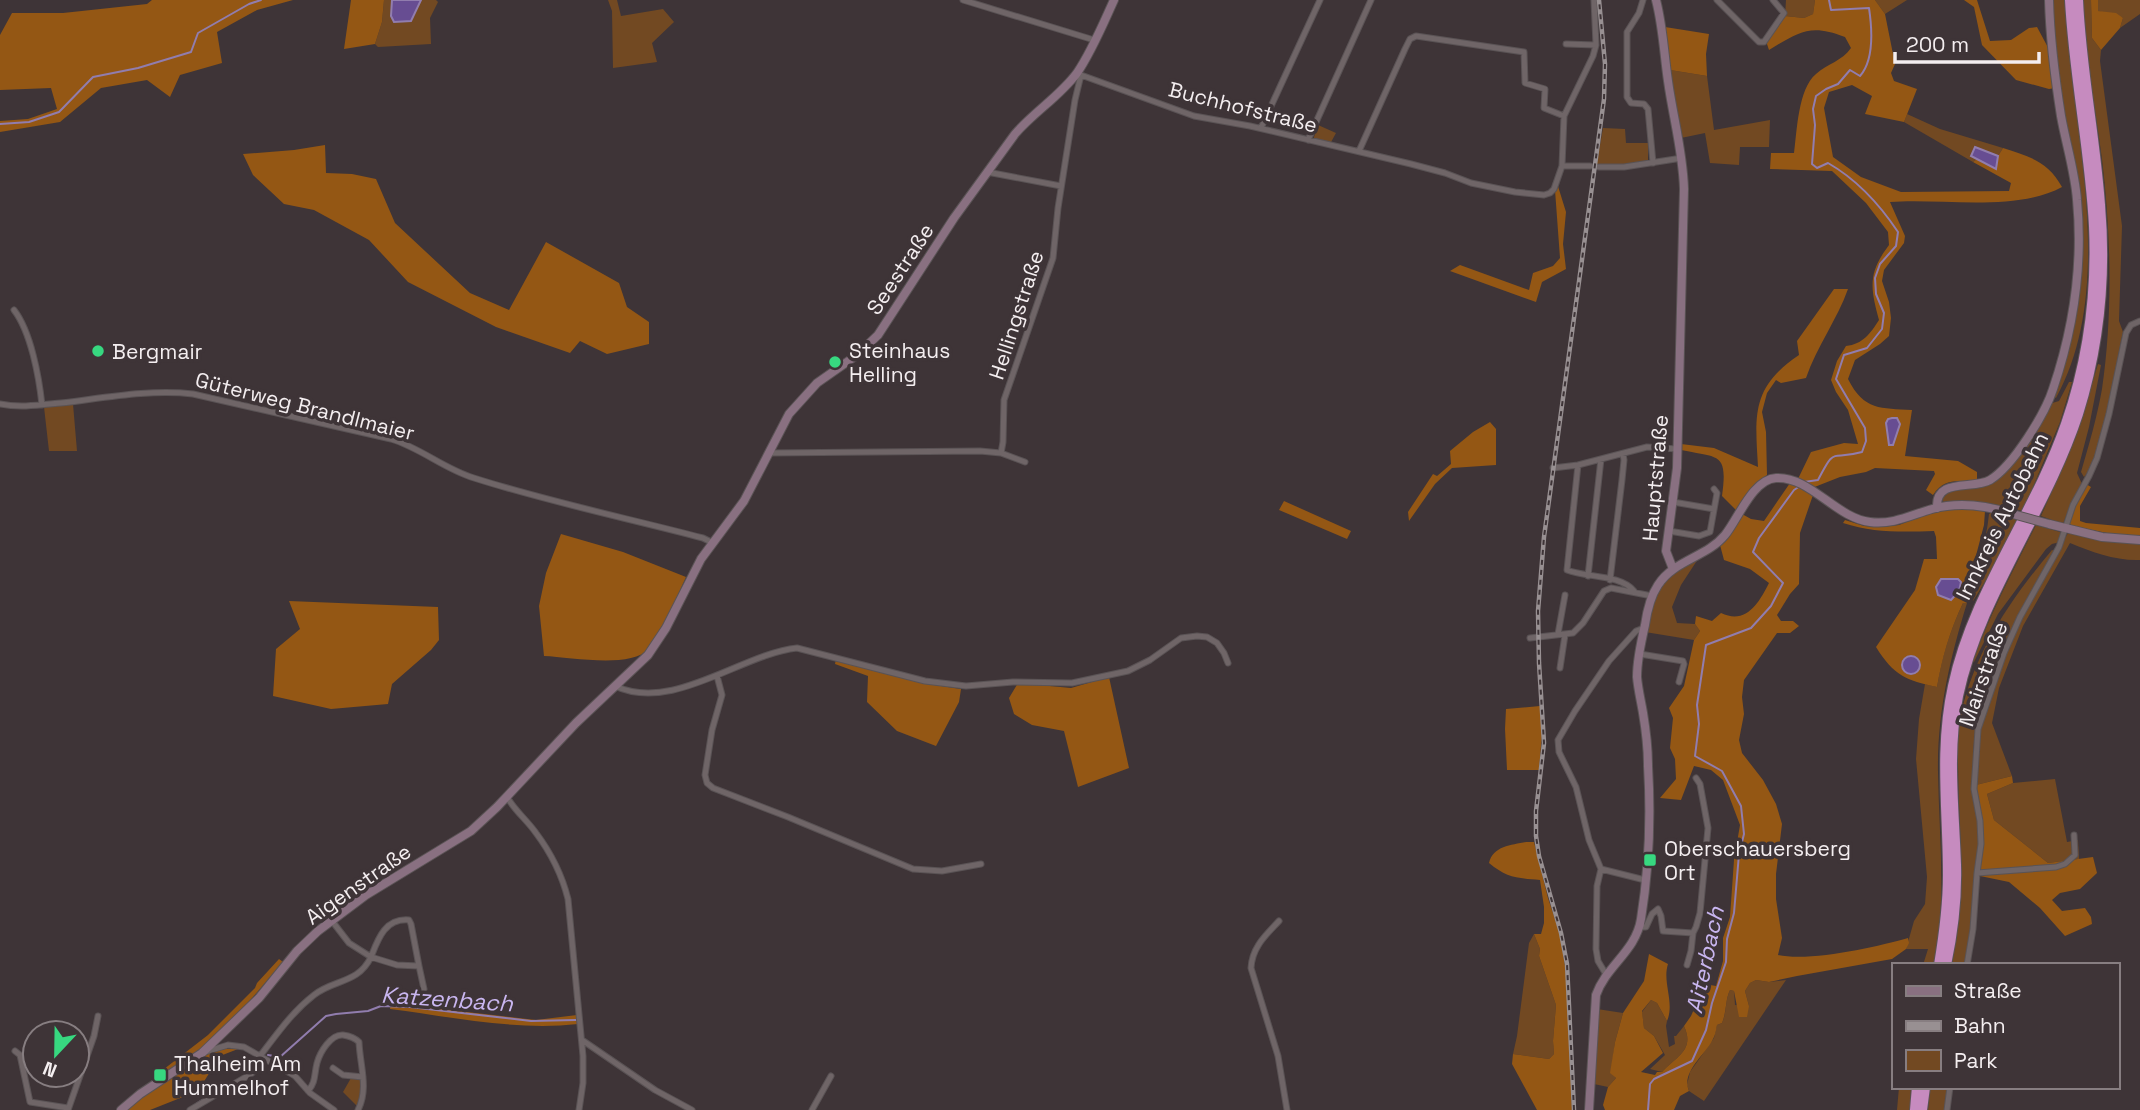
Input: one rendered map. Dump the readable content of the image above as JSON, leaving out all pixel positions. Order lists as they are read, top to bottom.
{
  "streets": {
    "highway": ["Innkreis Autobahn"],
    "street": [
      "Buchhofstraße",
      "Seestraße",
      "Hellingstraße",
      "Güterweg Brandlmaier",
      "Hauptstraße",
      "Mairstraße",
      "Aigenstraße"
    ]
  },
  "crossings": [
    ["Buchhofstraße", "Seestraße"],
    ["Buchhofstraße", "Hellingstraße"],
    ["Seestraße", "Hellingstraße"],
    ["Seestraße", "Güterweg Brandlmaier"],
    ["Seestraße", "Aigenstraße"]
  ],
  "water": ["Aiterbach", "Katzenbach"],
  "places": {
    "other": ["Bergmair", "Steinhaus Helling"],
    "transit": ["Oberschauersberg Ort", "Thalheim Am Hummelhof"]
  },
  "legend": ["Straße", "Bahn", "Park"],
  "scale_bar": "200 m",
  "north": "bottom"
}
